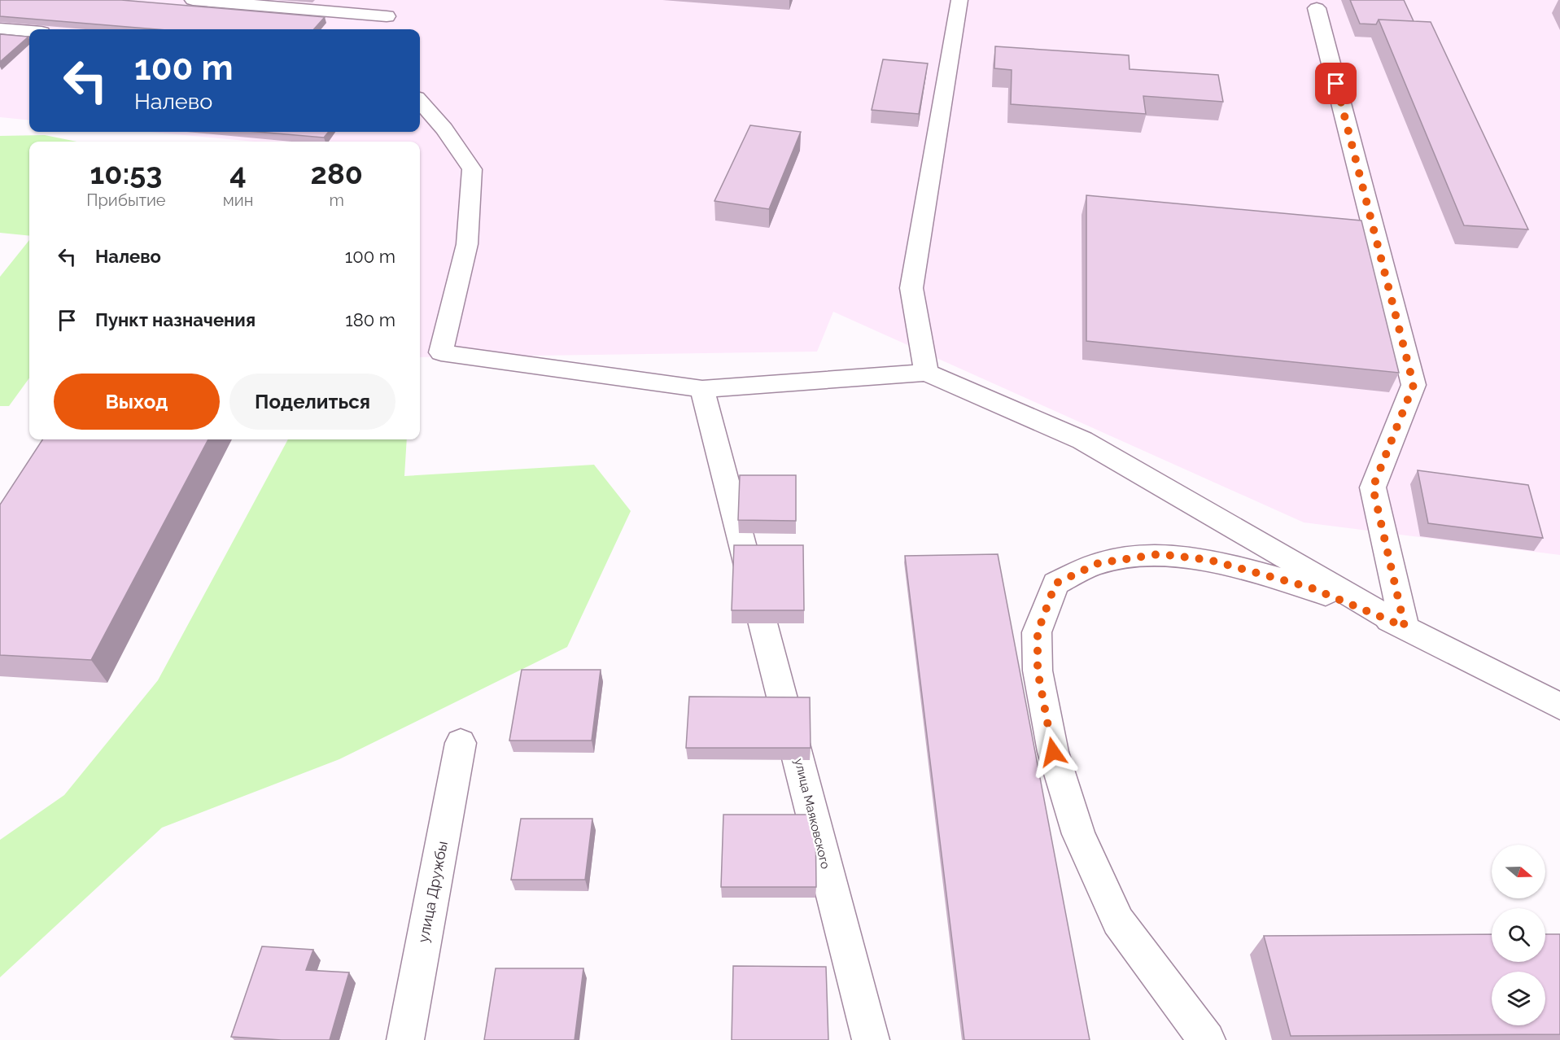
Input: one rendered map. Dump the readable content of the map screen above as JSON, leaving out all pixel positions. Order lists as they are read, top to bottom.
{
  "streets": {
    "street": ["улица Маяковского", "улица Дружбы"]
  },
  "north": "right",
  "page": {
    "turn": ["100 m", "Налево"],
    "eta": [
      "10:53",
      "Прибытие",
      "4",
      "мин",
      "280",
      "m"
    ],
    "list": [
      {
        "name": "Налево",
        "value": "100 m"
      },
      {
        "name": "Пункт назначения",
        "value": "180 m"
      }
    ],
    "buttons": ["Выход", "Поделиться"]
  }
}
